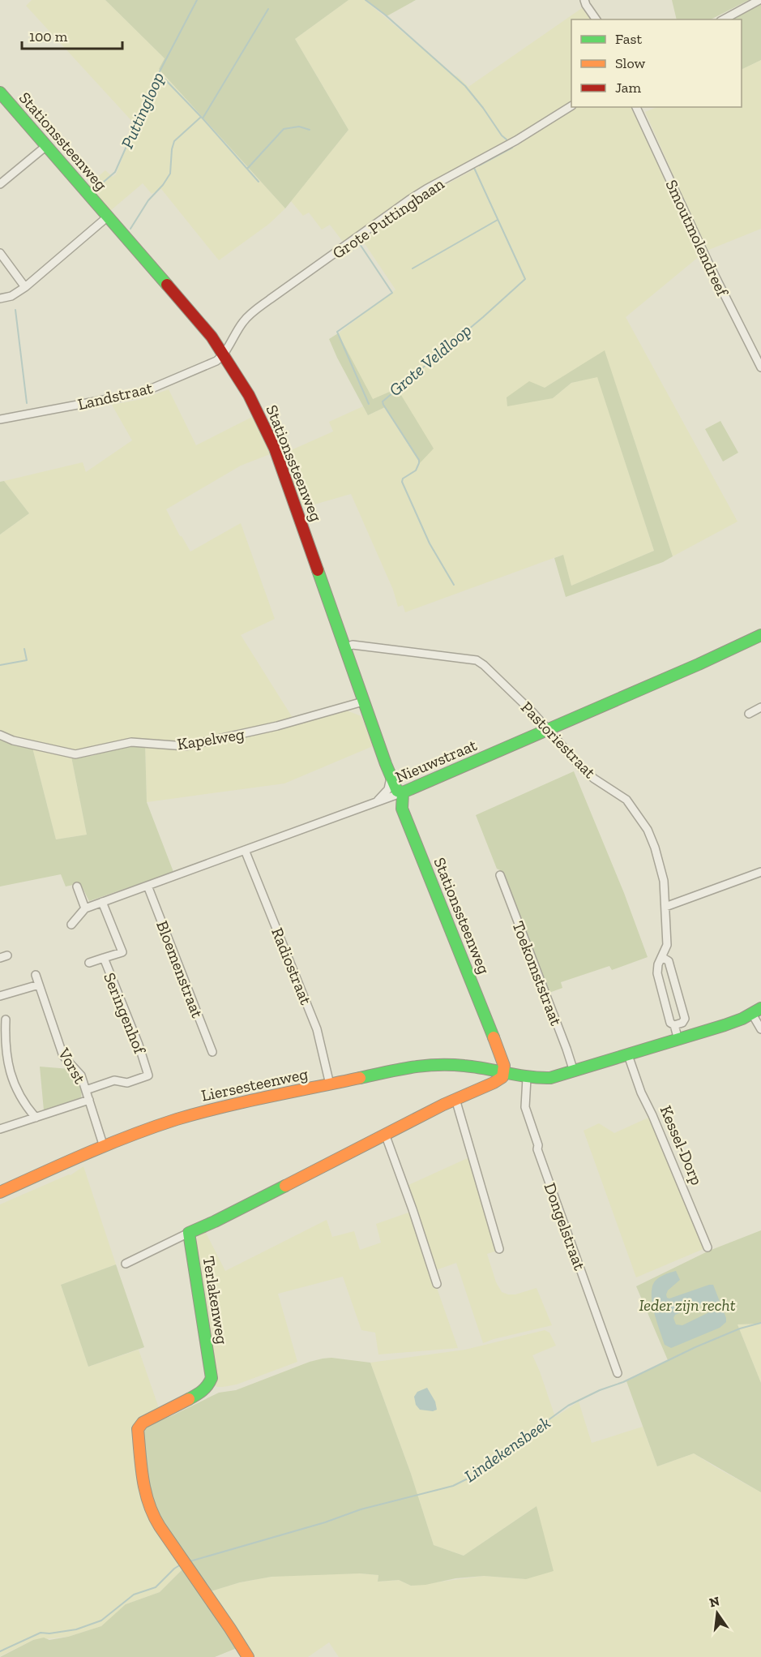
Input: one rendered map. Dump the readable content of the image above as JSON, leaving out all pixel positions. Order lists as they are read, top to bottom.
{
  "streets": {
    "street": [
      "Stationssteenweg",
      "Grote Puttingbaan",
      "Smoutmolendreef",
      "Landstraat",
      "Kapelweg",
      "Pastoriestraat",
      "Nieuwstraat",
      "Radiostraat",
      "Bloemenstraat",
      "Toekomststraat",
      "Seringenhof",
      "Vorst",
      "Liersesteenweg",
      "Kessel-Dorp",
      "Dongelstraat",
      "Terlakenweg"
    ]
  },
  "crossings": [
    ["Stationssteenweg", "Grote Puttingbaan"],
    ["Stationssteenweg", "Landstraat"],
    ["Stationssteenweg", "Kapelweg"],
    ["Stationssteenweg", "Pastoriestraat"],
    ["Stationssteenweg", "Nieuwstraat"],
    ["Stationssteenweg", "Liersesteenweg"],
    ["Grote Puttingbaan", "Landstraat"],
    ["Pastoriestraat", "Nieuwstraat"],
    ["Nieuwstraat", "Radiostraat"],
    ["Nieuwstraat", "Bloemenstraat"],
    ["Nieuwstraat", "Seringenhof"],
    ["Radiostraat", "Liersesteenweg"],
    ["Seringenhof", "Vorst"],
    ["Vorst", "Liersesteenweg"],
    ["Liersesteenweg", "Dongelstraat"]
  ],
  "water": ["Puttingloop", "Grote Veldloop", "Lindekensbeek"],
  "parks": ["Ieder zijn recht"],
  "legend": ["Fast", "Slow", "Jam"],
  "scale_bar": "100 m",
  "north": "top"
}
